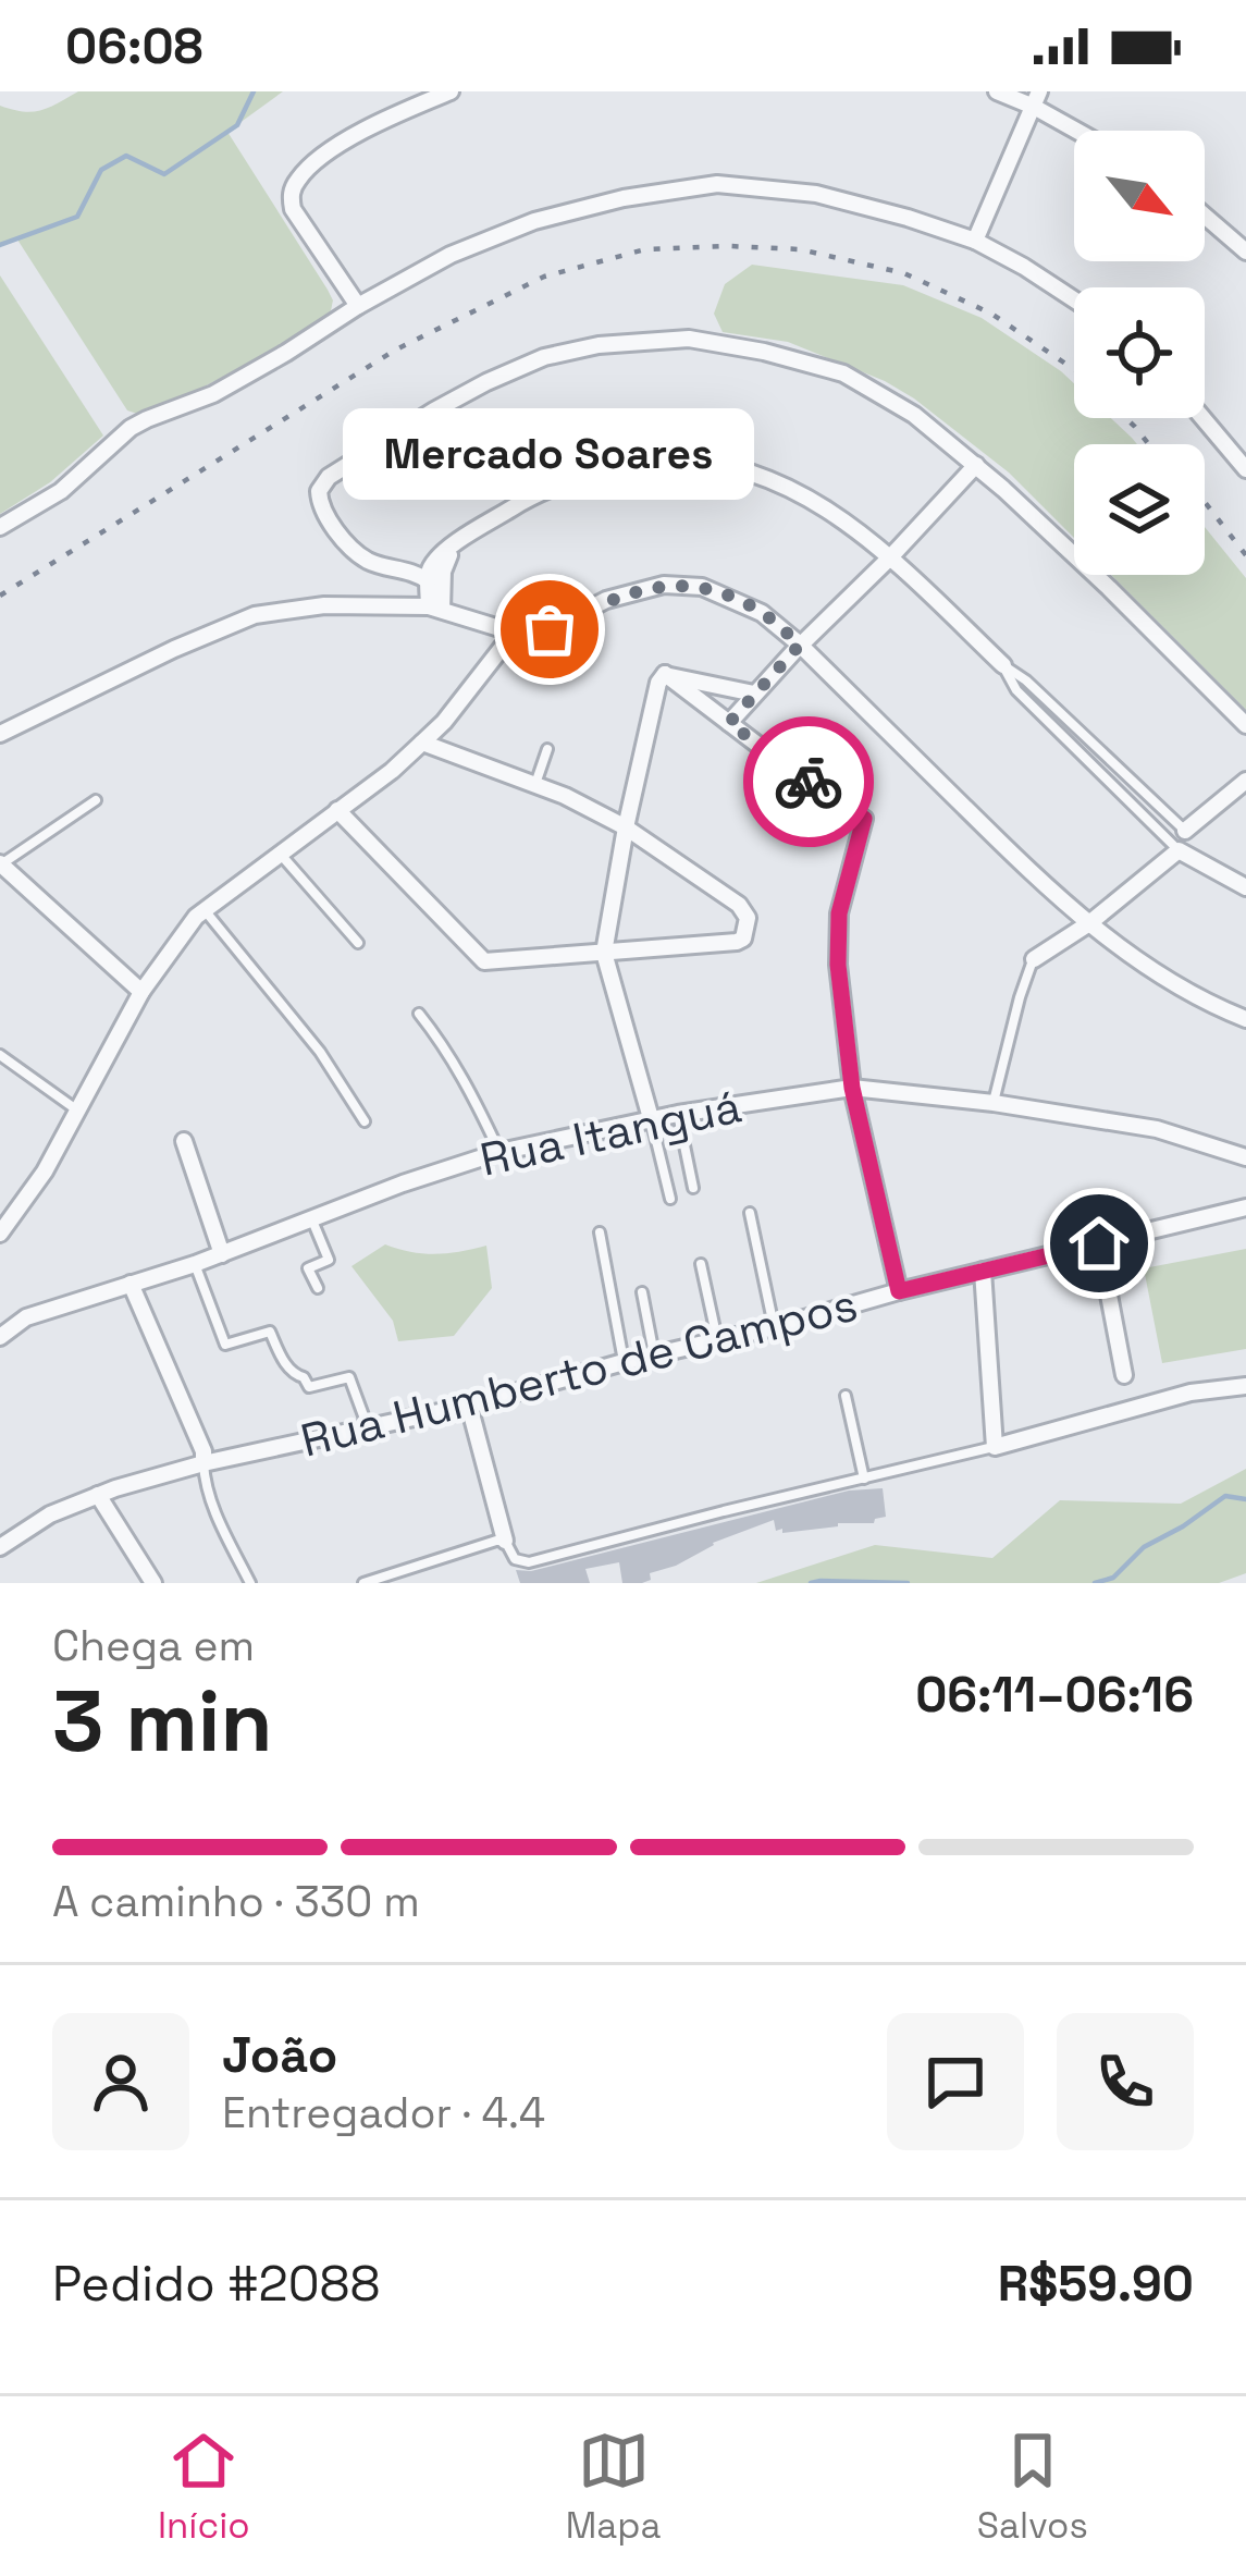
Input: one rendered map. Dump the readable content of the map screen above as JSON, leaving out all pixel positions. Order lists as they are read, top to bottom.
{
  "streets": {
    "street": ["Rua Itanguá", "Rua Humberto de Campos"]
  },
  "places": ["Mercado Soares"],
  "north": "bottom right",
  "page": {
    "status": "06:08",
    "bubble": "Mercado Soares",
    "heading": ["3 min", "Chega em", "06:11–06:16"],
    "panel": [
      "João",
      "Entregador · 4.4",
      "Pedido #2088",
      "R$59.90"
    ],
    "bar": "A caminho · 330 m",
    "tabs": ["Início", "Mapa", "Salvos"]
  }
}
